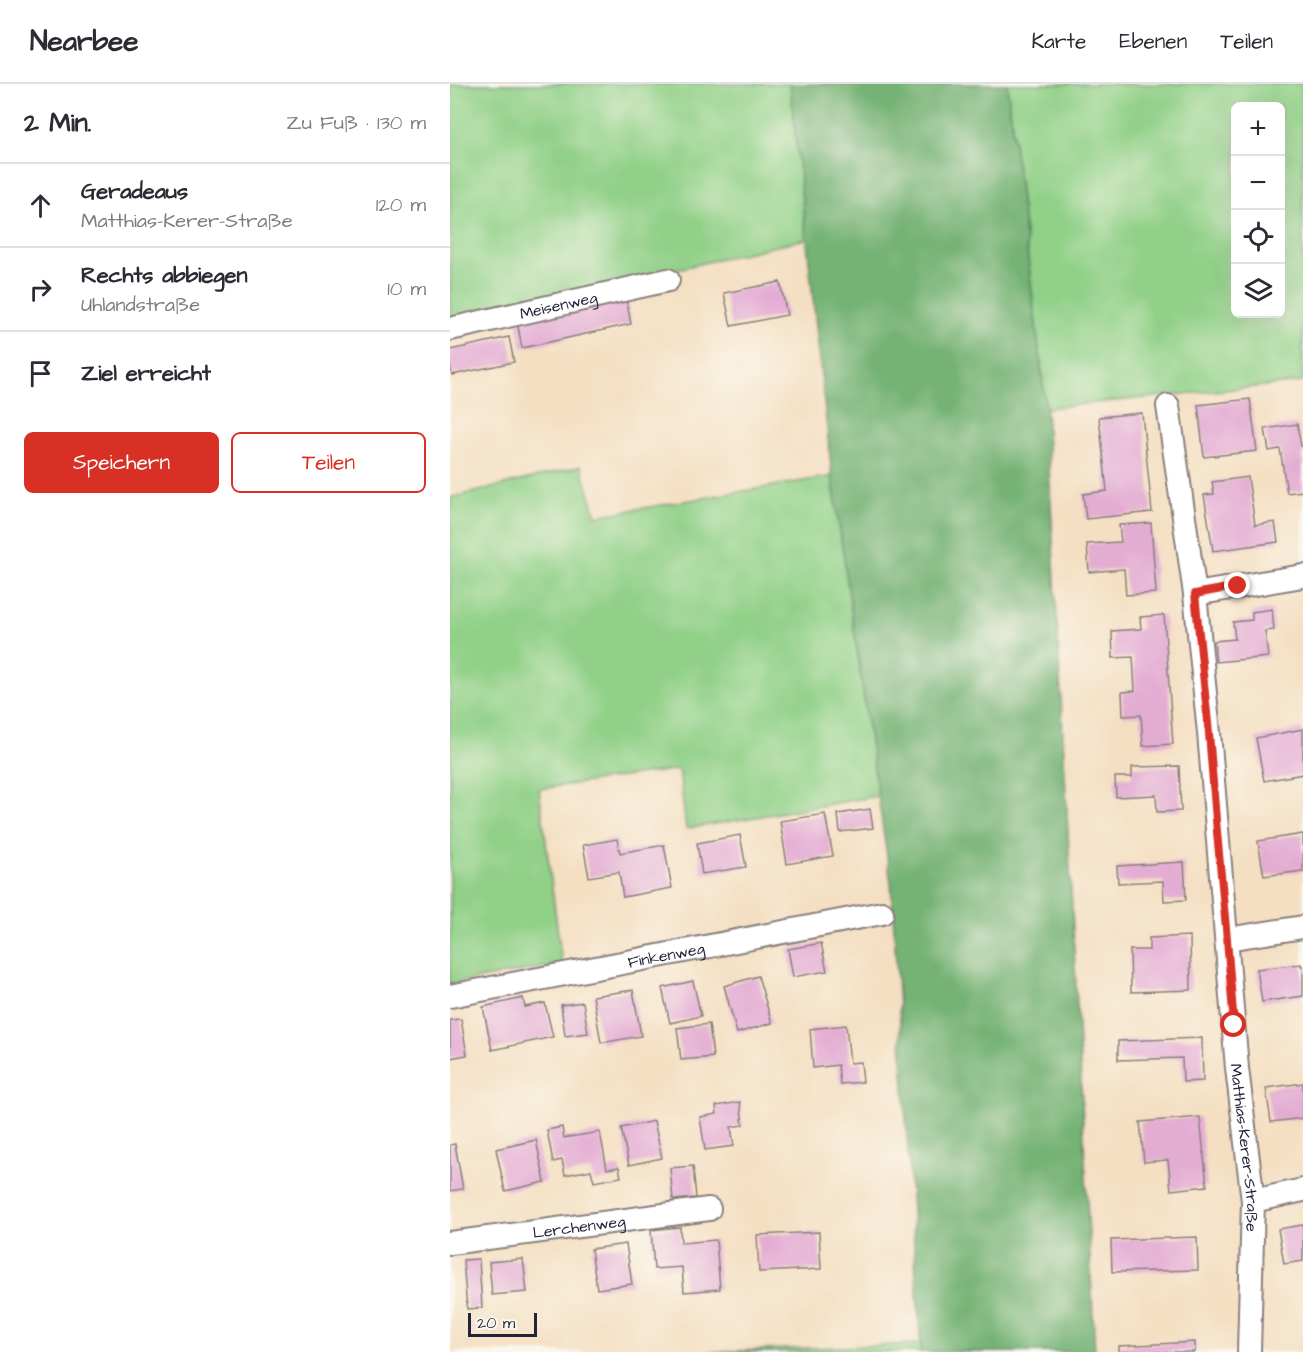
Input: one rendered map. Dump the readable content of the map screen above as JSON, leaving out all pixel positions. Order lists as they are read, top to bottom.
{
  "streets": {
    "street": [
      "Meisenweg",
      "Finkenweg",
      "Matthias-Kerer-Straße",
      "Lerchenweg"
    ]
  },
  "scale_bar": "20 m",
  "page": {
    "header": "Nearbee",
    "nav": ["Karte", "Ebenen", "Teilen"],
    "heading": ["2 Min.", "Zu Fuß · 130 m"],
    "map_buttons": ["+", "−"],
    "list": [
      ["Geradeaus", "Matthias-Kerer-Straße", "120 m"],
      ["Rechts abbiegen", "Uhlandstraße", "10 m"],
      "Ziel erreicht"
    ],
    "buttons": ["Speichern", "Teilen"],
    "scale": "20 m"
  }
}
